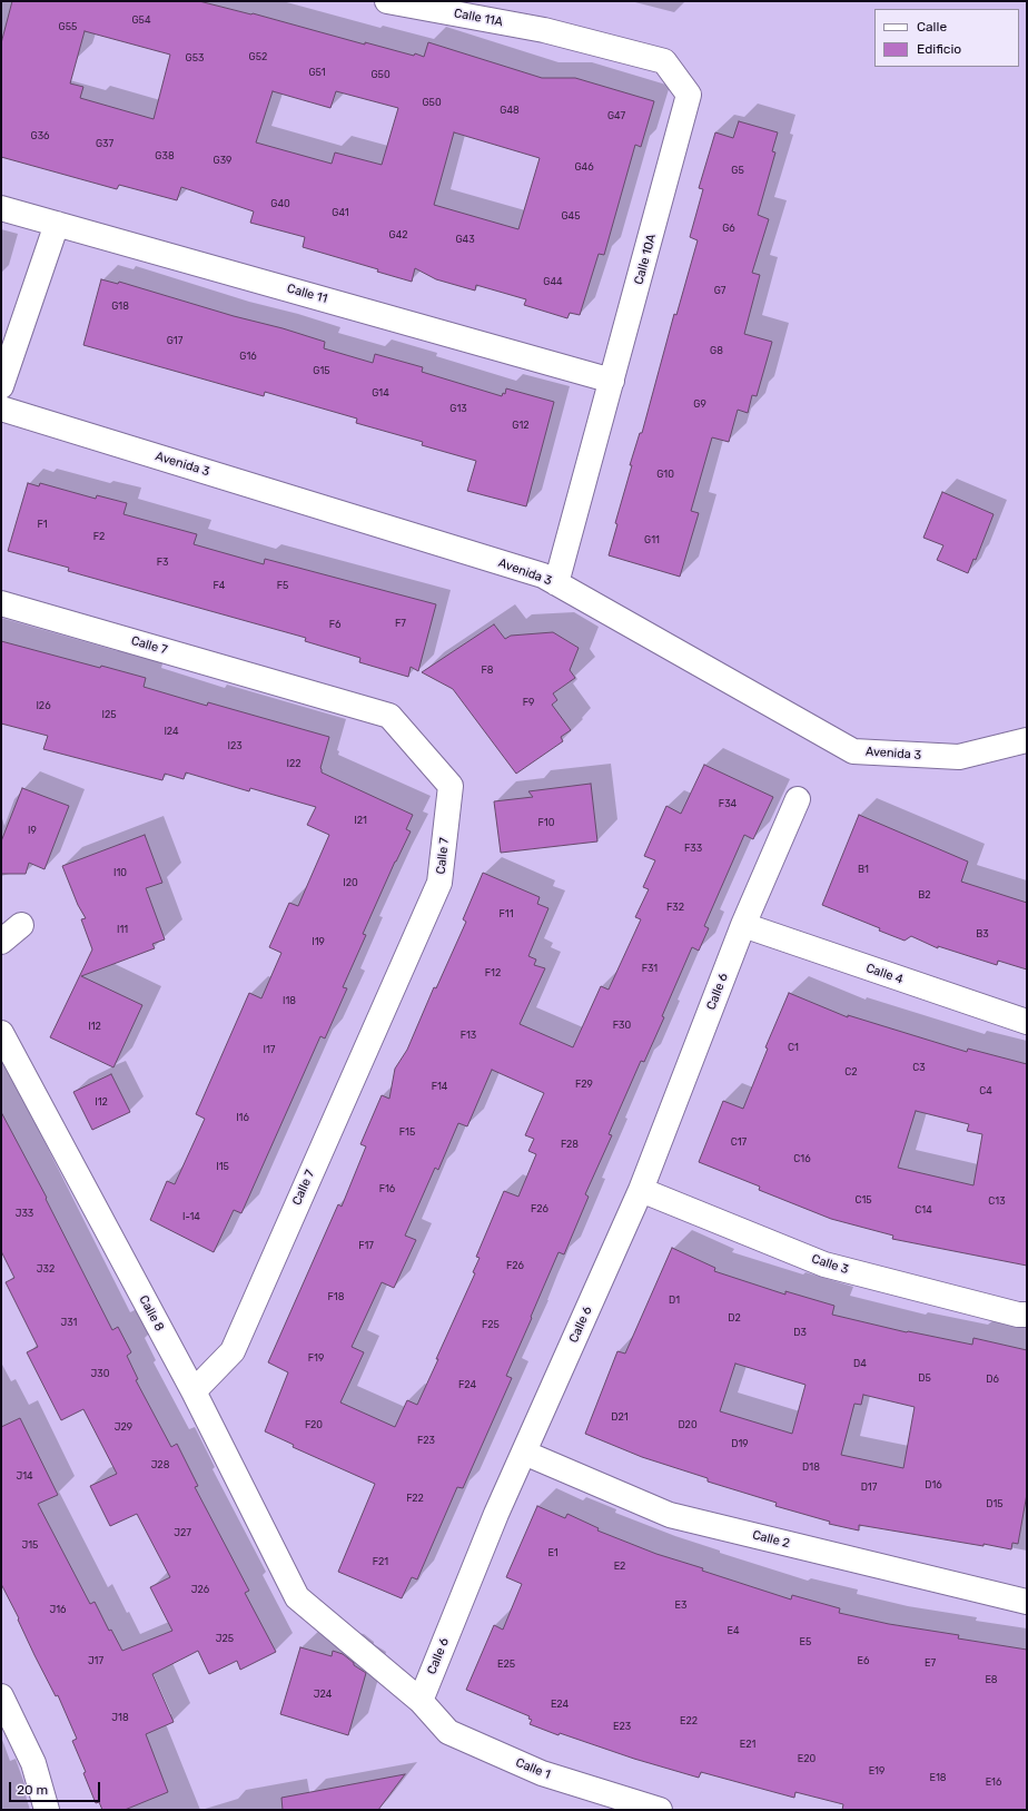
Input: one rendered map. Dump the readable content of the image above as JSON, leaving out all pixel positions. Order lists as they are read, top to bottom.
{
  "streets": {
    "street": [
      "Calle 11A",
      "Calle 10A",
      "Calle 11",
      "Avenida 3",
      "Calle 7",
      "Calle 4",
      "Calle 6",
      "Calle 3",
      "Calle 8",
      "Calle 2",
      "Calle 1"
    ]
  },
  "crossings": [
    ["Calle 11A", "Calle 10A"],
    ["Calle 10A", "Calle 11"],
    ["Calle 10A", "Avenida 3"],
    ["Calle 7", "Calle 8"],
    ["Calle 4", "Calle 6"],
    ["Calle 6", "Calle 3"],
    ["Calle 6", "Calle 8"],
    ["Calle 6", "Calle 2"],
    ["Calle 6", "Calle 1"],
    ["Calle 8", "Calle 1"]
  ],
  "house_numbers": [
    "G54",
    "G55",
    "G52",
    "G53",
    "G51",
    "G50",
    "G50",
    "G48",
    "G47",
    "G36",
    "G37",
    "G38",
    "G39",
    "G46",
    "G5",
    "G40",
    "G41",
    "G45",
    "G6",
    "G42",
    "G43",
    "G44",
    "G7",
    "G18",
    "G17",
    "G8",
    "G16",
    "G15",
    "G14",
    "G9",
    "G13",
    "G12",
    "G10",
    "F1",
    "F2",
    "G11",
    "F3",
    "F4",
    "F5",
    "F7",
    "F6",
    "F8",
    "F9",
    "I26",
    "I25",
    "I24",
    "I23",
    "I22",
    "F34",
    "I21",
    "F10",
    "I9",
    "F33",
    "B1",
    "I10",
    "I20",
    "B2",
    "F32",
    "F11",
    "I11",
    "B3",
    "I19",
    "F31",
    "F12",
    "I18",
    "F30",
    "I12",
    "F13",
    "C1",
    "I17",
    "C3",
    "C2",
    "F29",
    "F14",
    "C4",
    "I12",
    "I16",
    "F15",
    "C17",
    "F28",
    "C16",
    "I15",
    "F16",
    "C15",
    "C13",
    "F26",
    "C14",
    "J33",
    "I-14",
    "F17",
    "F26",
    "J32",
    "F18",
    "D1",
    "D2",
    "J31",
    "F25",
    "D3",
    "F19",
    "D4",
    "J30",
    "D5",
    "D6",
    "F24",
    "D21",
    "F20",
    "D20",
    "J29",
    "F23",
    "D19",
    "J28",
    "D18",
    "J14",
    "D16",
    "D17",
    "F22",
    "D15",
    "J27",
    "J15",
    "E1",
    "F21",
    "E2",
    "J26",
    "E3",
    "J16",
    "E4",
    "J25",
    "E5",
    "J17",
    "E6",
    "E7",
    "E25",
    "E8",
    "J24",
    "E24",
    "J18",
    "E22",
    "E23",
    "E21",
    "E20",
    "E19",
    "E18",
    "E16"
  ],
  "legend": ["Calle", "Edificio"],
  "scale_bar": "20 m"
}
